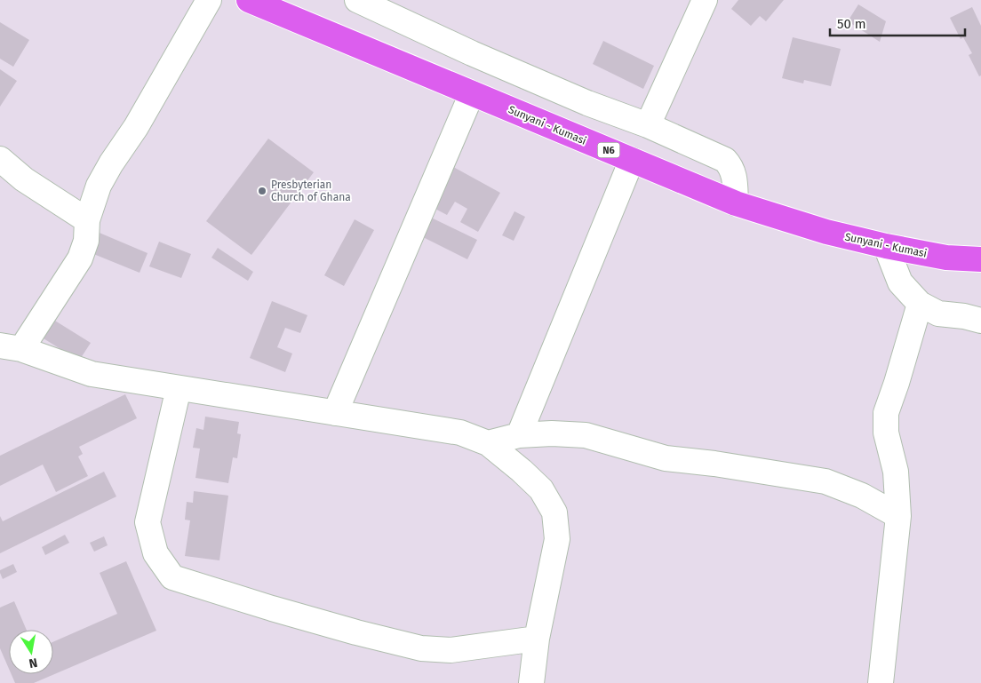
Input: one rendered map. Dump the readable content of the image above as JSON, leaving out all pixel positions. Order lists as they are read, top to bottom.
{
  "streets": {
    "main road": ["Sunyani - Kumasi", "N6"]
  },
  "places": ["Presbyterian Church of Ghana"],
  "scale_bar": "50 m",
  "north": "bottom"
}
